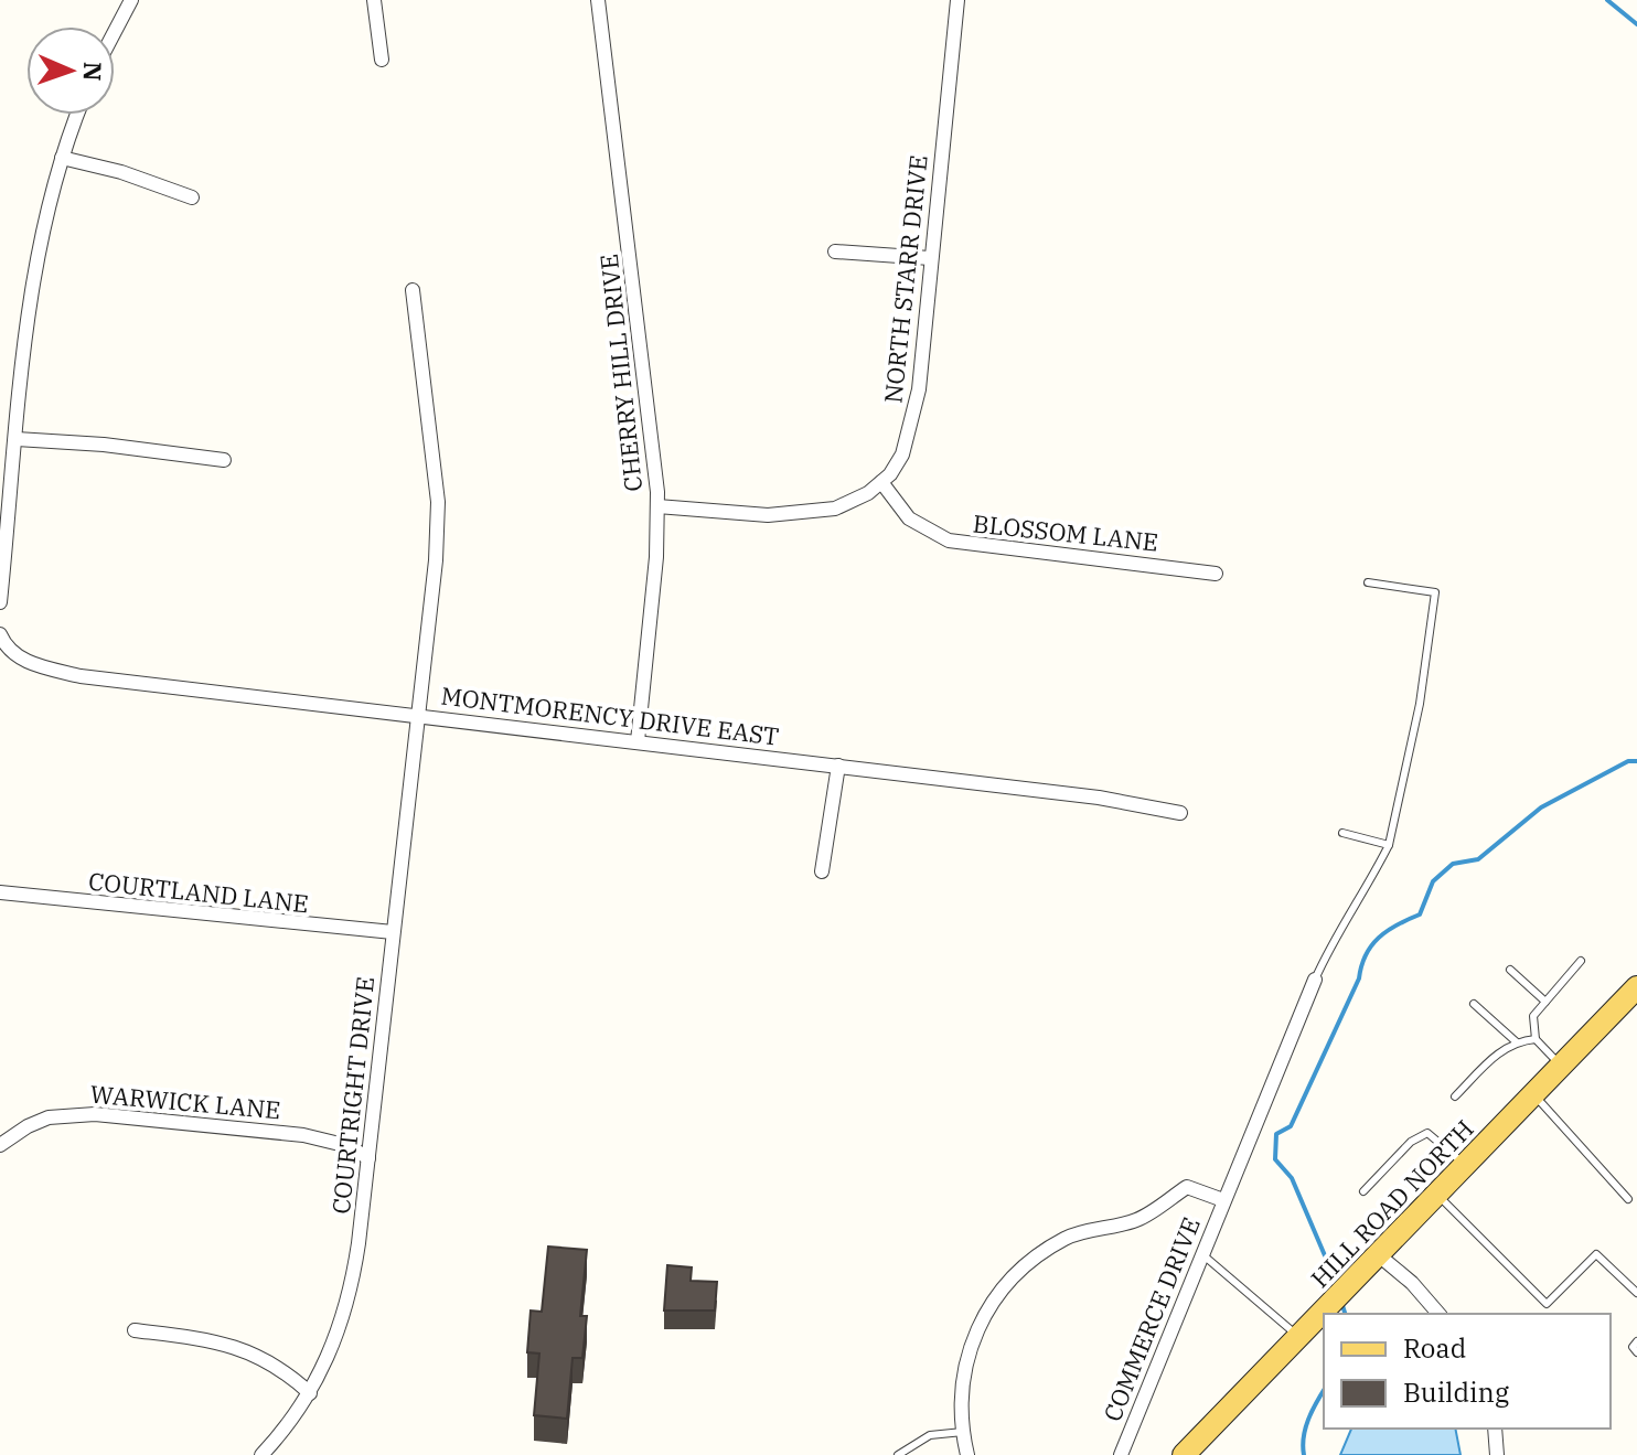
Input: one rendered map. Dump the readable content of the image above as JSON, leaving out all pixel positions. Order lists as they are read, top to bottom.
{
  "streets": {
    "main road": ["HILL ROAD NORTH"],
    "street": [
      "NORTH STARR DRIVE",
      "CHERRY HILL DRIVE",
      "BLOSSOM LANE",
      "MONTMORENCY DRIVE EAST",
      "COURTLAND LANE",
      "COURTRIGHT DRIVE",
      "WARWICK LANE",
      "COMMERCE DRIVE"
    ]
  },
  "crossings": [
    ["NORTH STARR DRIVE", "CHERRY HILL DRIVE"],
    ["NORTH STARR DRIVE", "BLOSSOM LANE"],
    ["CHERRY HILL DRIVE", "MONTMORENCY DRIVE EAST"],
    ["MONTMORENCY DRIVE EAST", "COURTRIGHT DRIVE"],
    ["COURTLAND LANE", "COURTRIGHT DRIVE"],
    ["COURTRIGHT DRIVE", "WARWICK LANE"]
  ],
  "legend": ["Road", "Building"],
  "north": "right"
}
